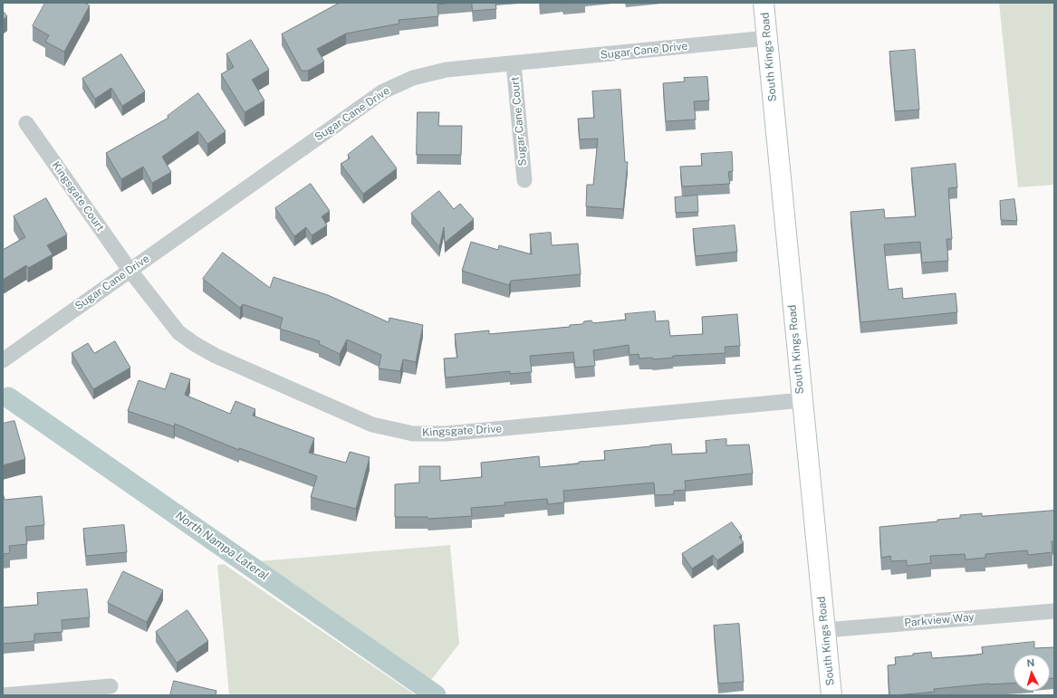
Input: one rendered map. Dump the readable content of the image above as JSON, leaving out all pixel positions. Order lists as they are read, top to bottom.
{
  "streets": {
    "main road": ["South Kings Road"],
    "street": [
      "Sugar Cane Drive",
      "Sugar Cane Court",
      "Kingsgate Court",
      "Kingsgate Drive",
      "Parkview Way"
    ]
  },
  "crossings": [
    ["Sugar Cane Drive", "South Kings Road"],
    ["Sugar Cane Drive", "Sugar Cane Court"],
    ["Sugar Cane Drive", "Kingsgate Court"],
    ["Sugar Cane Drive", "Kingsgate Drive"],
    ["South Kings Road", "Kingsgate Drive"],
    ["South Kings Road", "Parkview Way"],
    ["Kingsgate Court", "Kingsgate Drive"]
  ],
  "water": ["North Nampa Lateral"],
  "north": "top"
}
